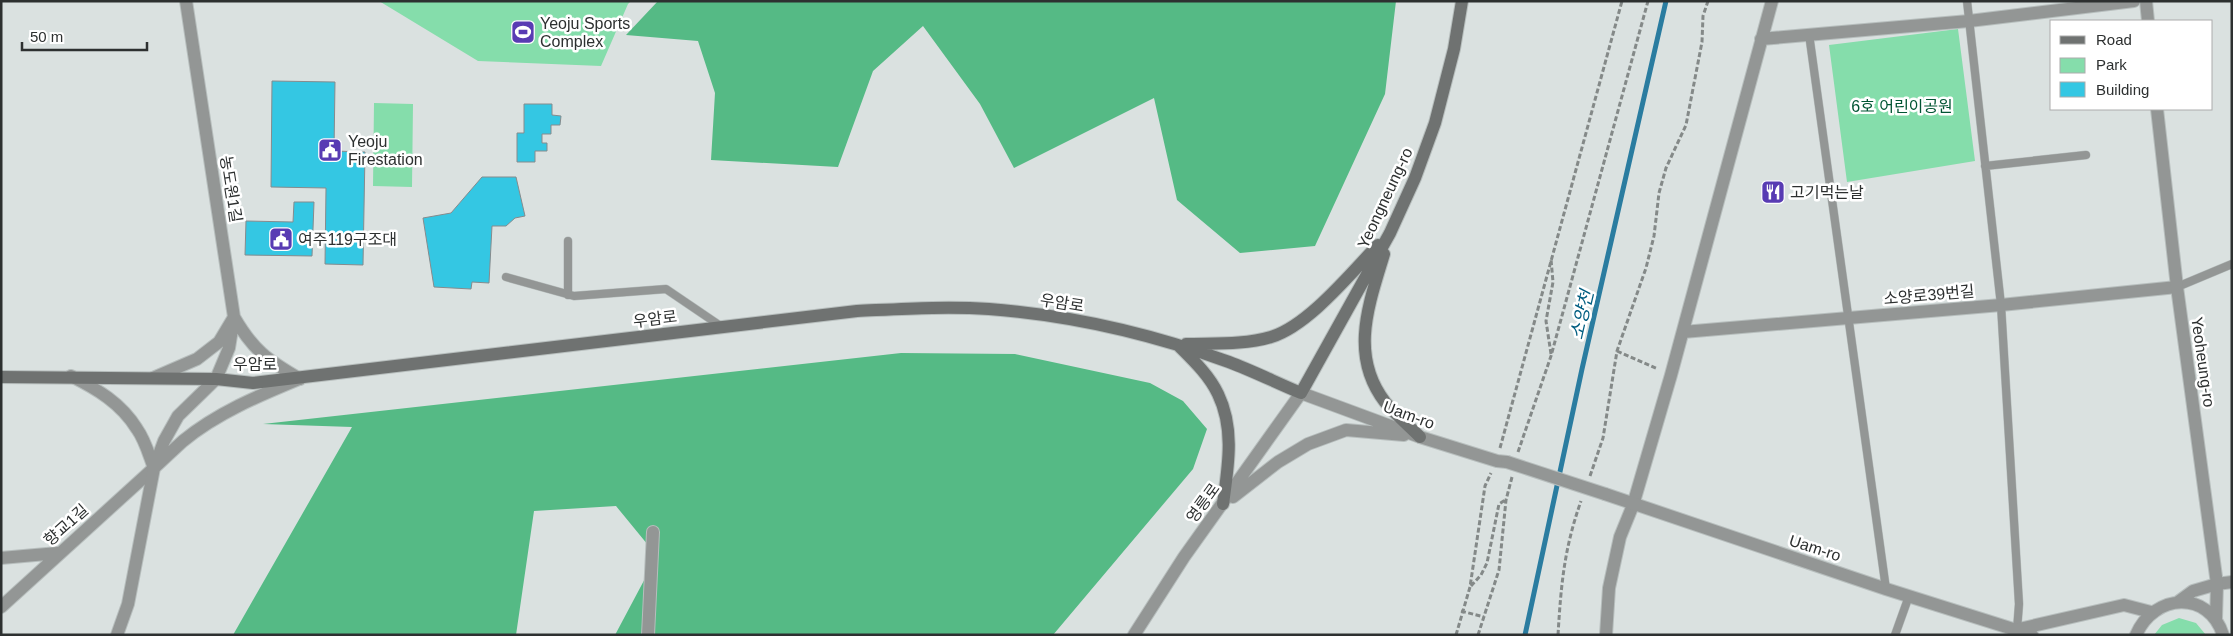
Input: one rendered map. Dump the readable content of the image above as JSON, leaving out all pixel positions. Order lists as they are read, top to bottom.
{
  "streets": {
    "main road": ["Yeongneung-ro", "우암로"],
    "street": [
      "농도원1길",
      "소양로39번길",
      "Yeoheung-ro",
      "Uam-ro",
      "영릉로",
      "향교1길"
    ]
  },
  "crossings": [
    ["농도원1길", "우암로"],
    ["농도원1길", "향교1길"],
    ["Yeongneung-ro", "우암로"],
    ["Yeongneung-ro", "Uam-ro"],
    ["Yeongneung-ro", "영릉로"],
    ["소양로39번길", "Yeoheung-ro"],
    ["우암로", "Uam-ro"],
    ["우암로", "영릉로"],
    ["우암로", "향교1길"],
    ["Uam-ro", "영릉로"]
  ],
  "water": ["소양천"],
  "parks": ["6호 어린이공원"],
  "places": {
    "sports": ["Yeoju Sports Complex"],
    "public building": ["Yeoju Firestation", "여주119구조대"],
    "restaurant": ["고기먹는날"]
  },
  "legend": ["Road", "Park", "Building"],
  "scale_bar": "50 m"
}
